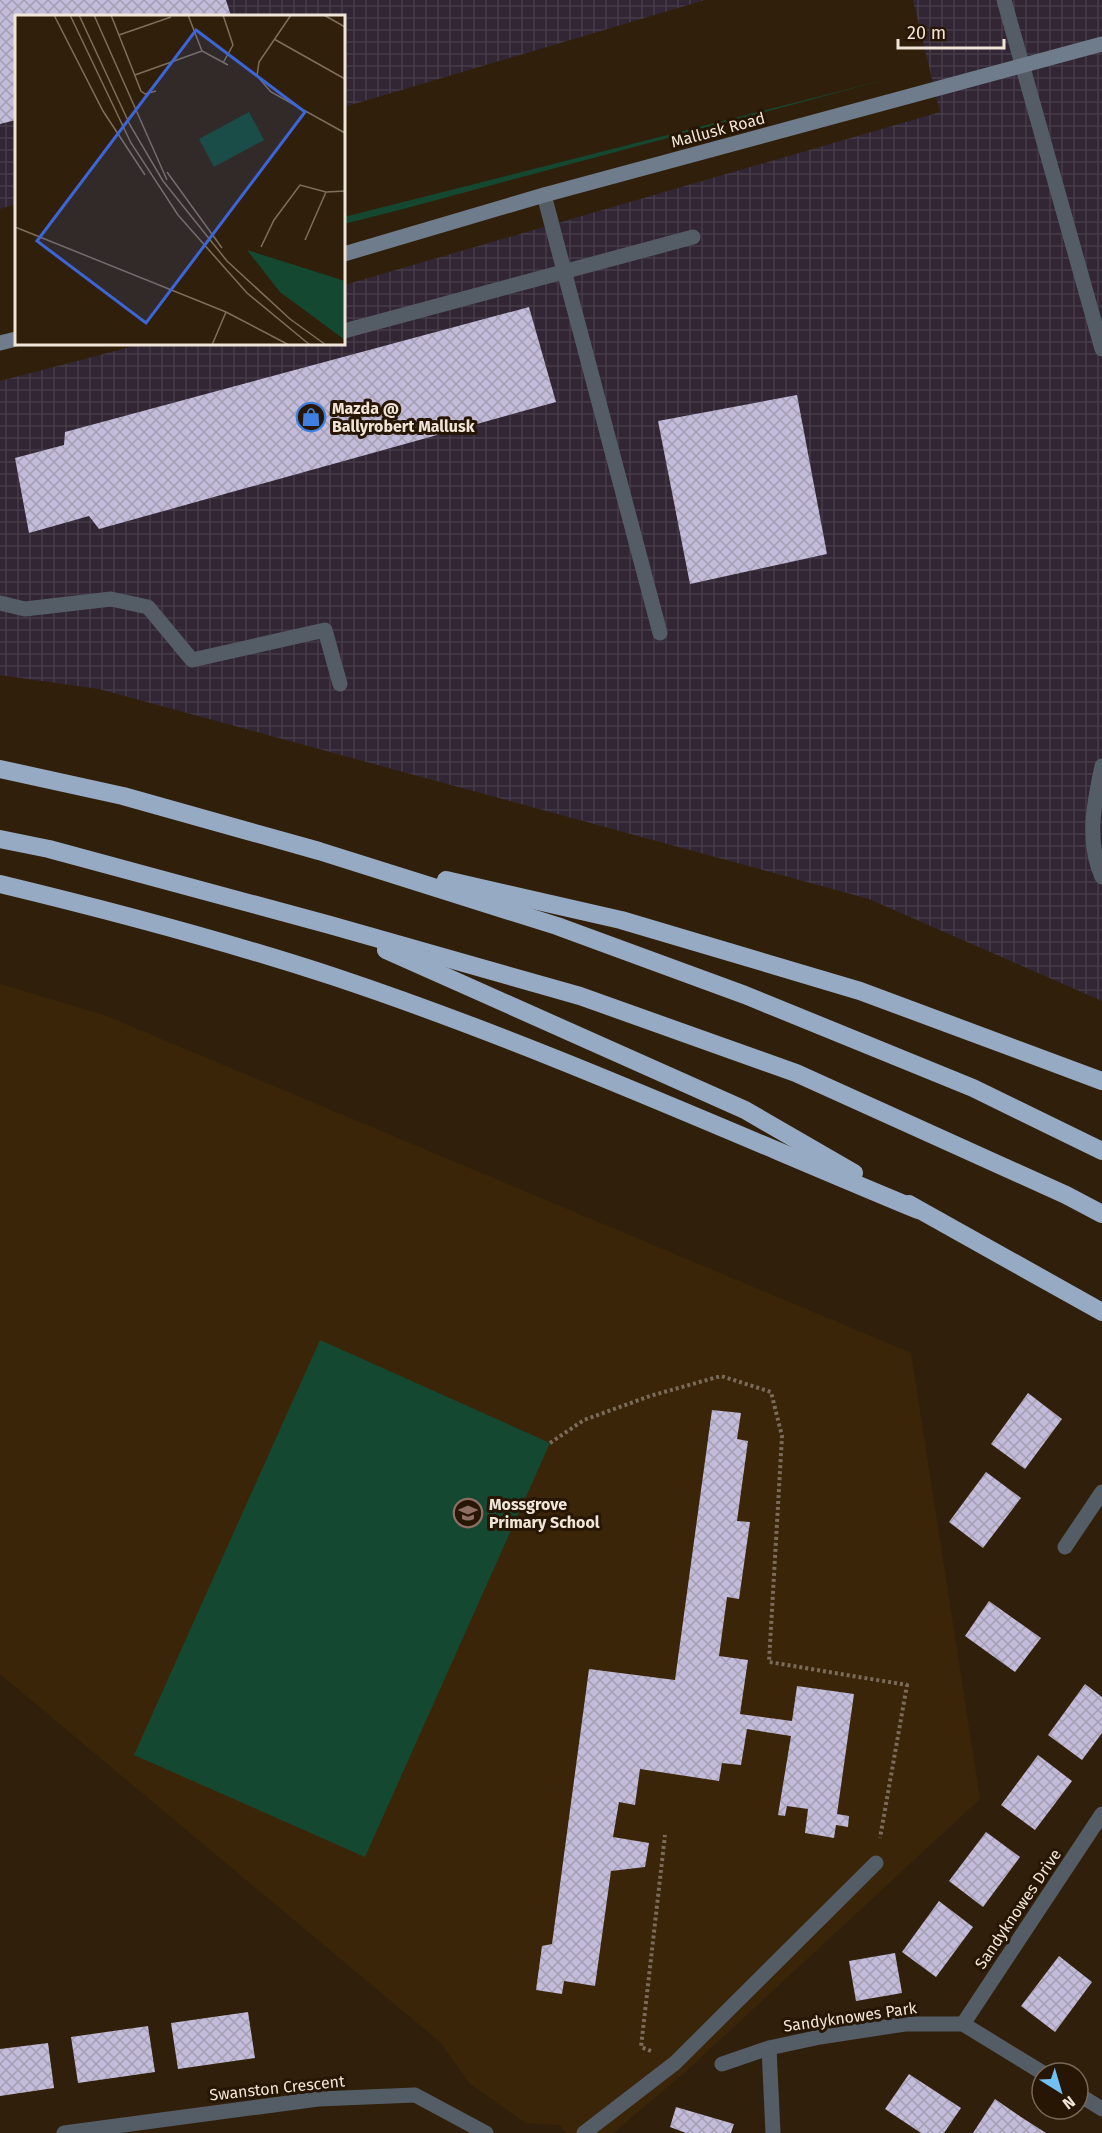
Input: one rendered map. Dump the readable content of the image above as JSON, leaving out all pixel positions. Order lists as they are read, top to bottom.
{
  "streets": {
    "main road": ["Mallusk Road"],
    "street": ["Sandyknowes Drive", "Sandyknowes Park", "Swanston Crescent"]
  },
  "crossings": [
    ["Sandyknowes Drive", "Sandyknowes Park"]
  ],
  "places": {
    "shop": ["Mazda @ Ballyrobert Mallusk"],
    "school or university": ["Mossgrove Primary School"]
  },
  "scale_bar": "20 m",
  "north": "bottom right"
}
